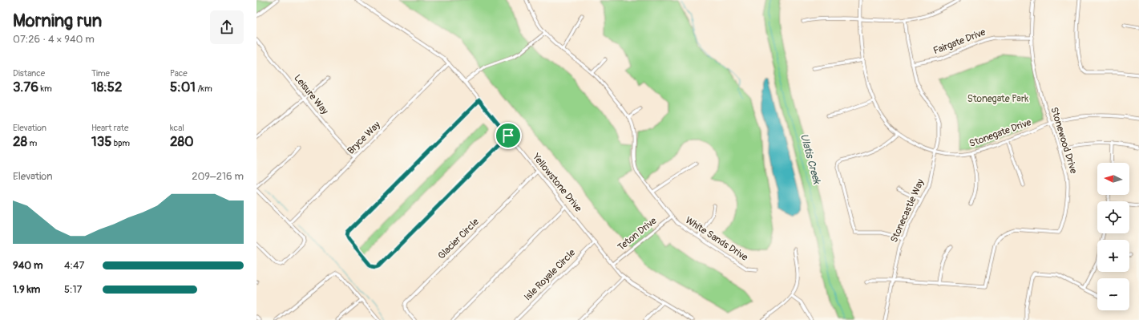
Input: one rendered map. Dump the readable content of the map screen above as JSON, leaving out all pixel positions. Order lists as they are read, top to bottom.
{
  "streets": {
    "street": [
      "Fairgate Drive",
      "Leisure Way",
      "Stonegate Drive",
      "Bryce Way",
      "Stonewood Drive",
      "Yellowstone Drive",
      "Stonecastle Way",
      "Teton Drive",
      "Glacier Circle",
      "White Sands Drive",
      "Isle Royale Circle"
    ]
  },
  "crossings": [
    ["Fairgate Drive", "Stonewood Drive"],
    ["Fairgate Drive", "Stonecastle Way"],
    ["Leisure Way", "Bryce Way"],
    ["Stonegate Drive", "Stonewood Drive"],
    ["Stonegate Drive", "Stonecastle Way"],
    ["Bryce Way", "Yellowstone Drive"],
    ["Stonewood Drive", "Stonecastle Way"],
    ["Yellowstone Drive", "Teton Drive"],
    ["Yellowstone Drive", "Glacier Circle"],
    ["Yellowstone Drive", "Isle Royale Circle"],
    ["Teton Drive", "White Sands Drive"]
  ],
  "water": ["Ulatis Creek"],
  "parks": ["Stonegate Park"],
  "north": "left",
  "page": {
    "heading": ["Morning run", "07:26 · 4 × 940 m"],
    "stats": [
      ["Distance", "3.76 km"],
      ["Time", "18:52"],
      ["Pace", "5:01 /km"],
      ["Elevation", "28 m"],
      ["Heart rate", "135 bpm"],
      ["kcal", "280"]
    ],
    "map_buttons": ["+", "−"],
    "chart": ["Elevation", "209–216 m"],
    "list": [
      {
        "name": "940 m",
        "note": "4:47"
      },
      {
        "name": "1.9 km",
        "note": "5:17"
      }
    ]
  }
}
